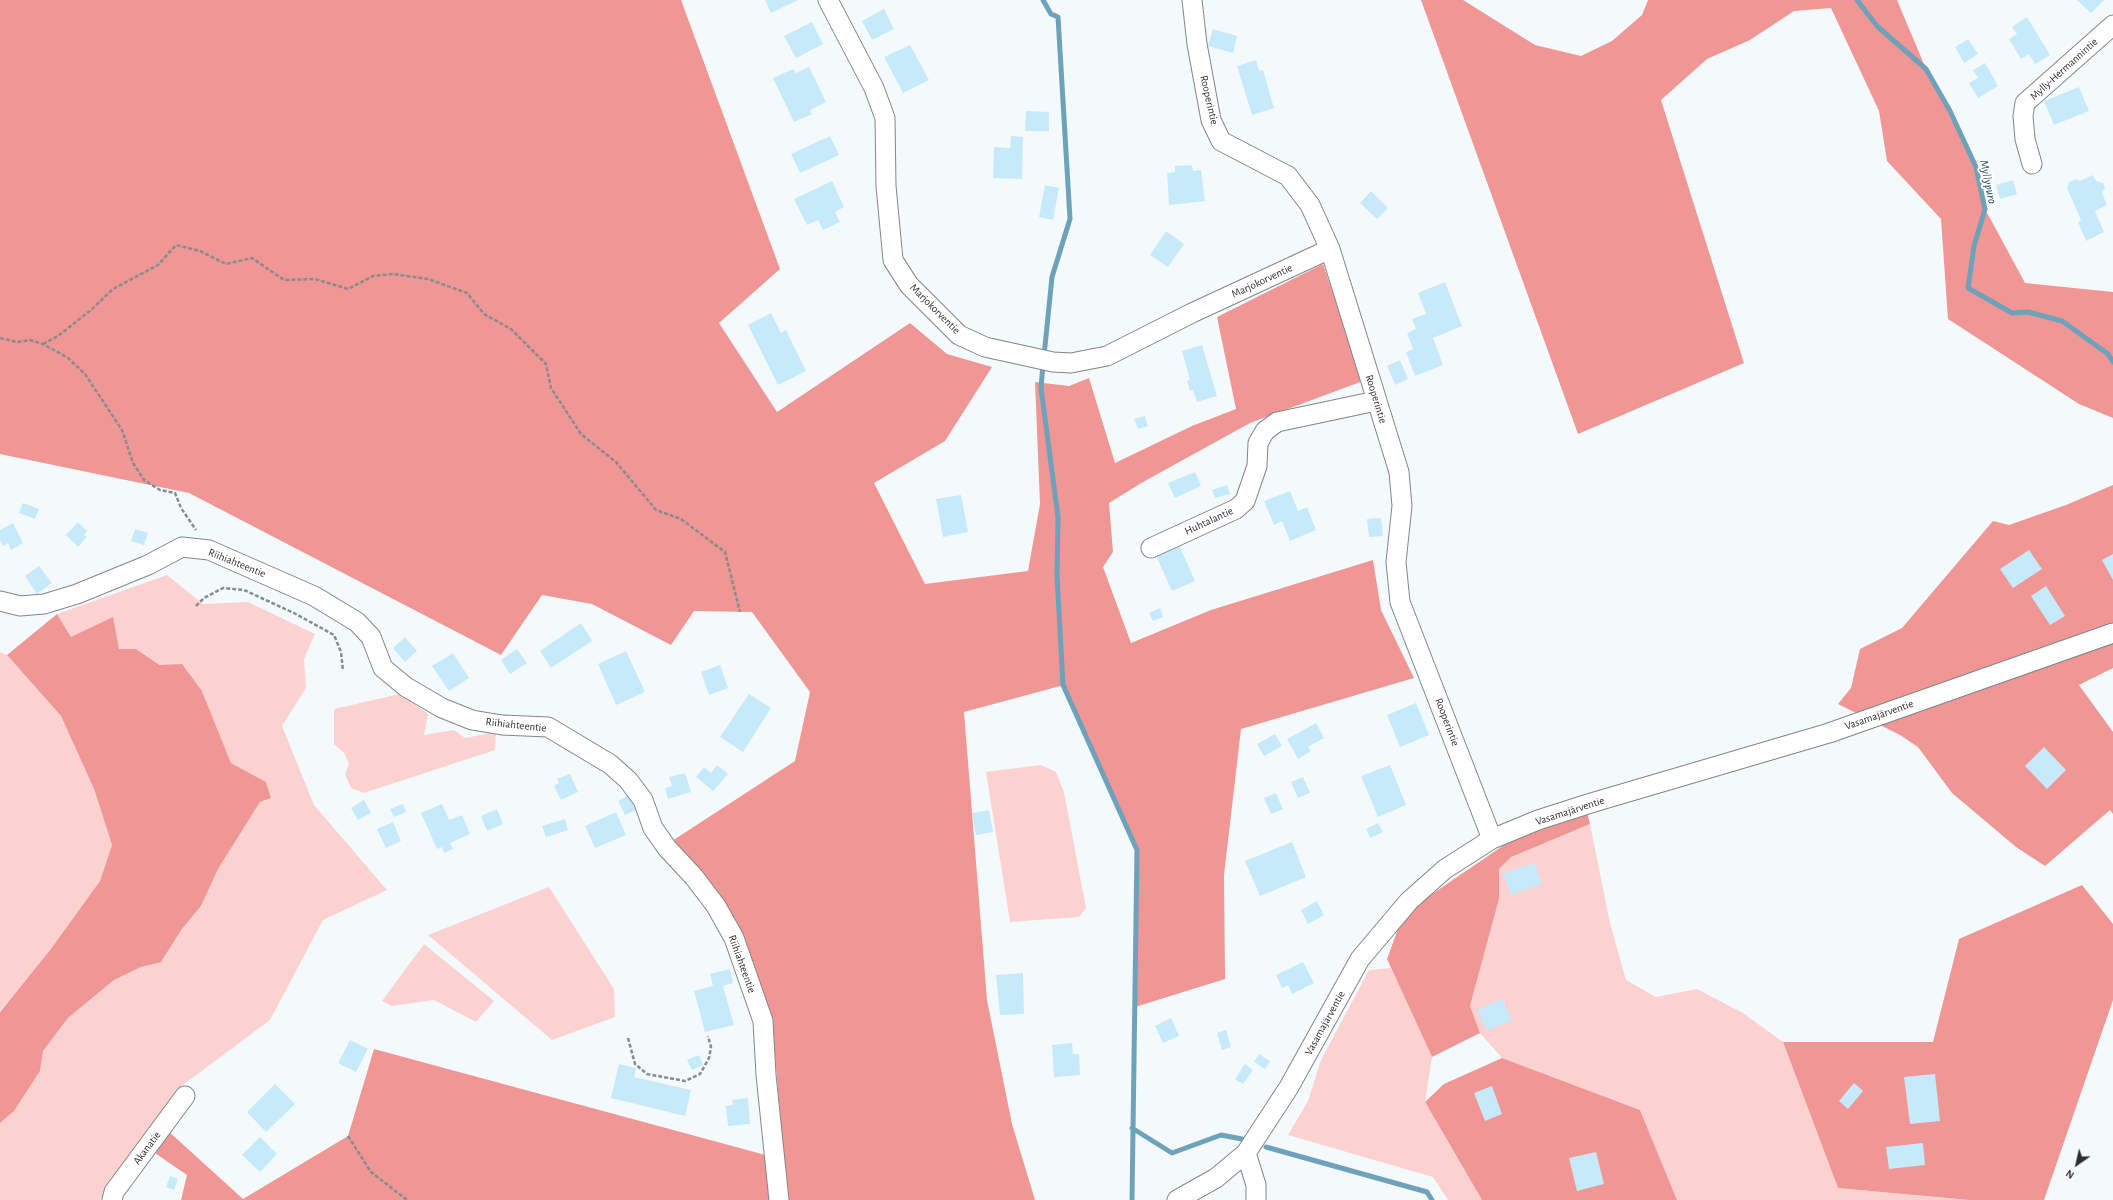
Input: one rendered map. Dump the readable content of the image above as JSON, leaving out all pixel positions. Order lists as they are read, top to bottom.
{
  "streets": {
    "street": [
      "Mylly-Hermannintie",
      "Rooperintie",
      "Marjokorventie",
      "Huhtalantie",
      "Riihiahteentie",
      "Vasamajärventie",
      "Akanatie"
    ]
  },
  "crossings": [
    ["Rooperintie", "Marjokorventie"],
    ["Rooperintie", "Huhtalantie"],
    ["Rooperintie", "Vasamajärventie"]
  ],
  "water": ["Myllypuro"],
  "north": "bottom left"
}
